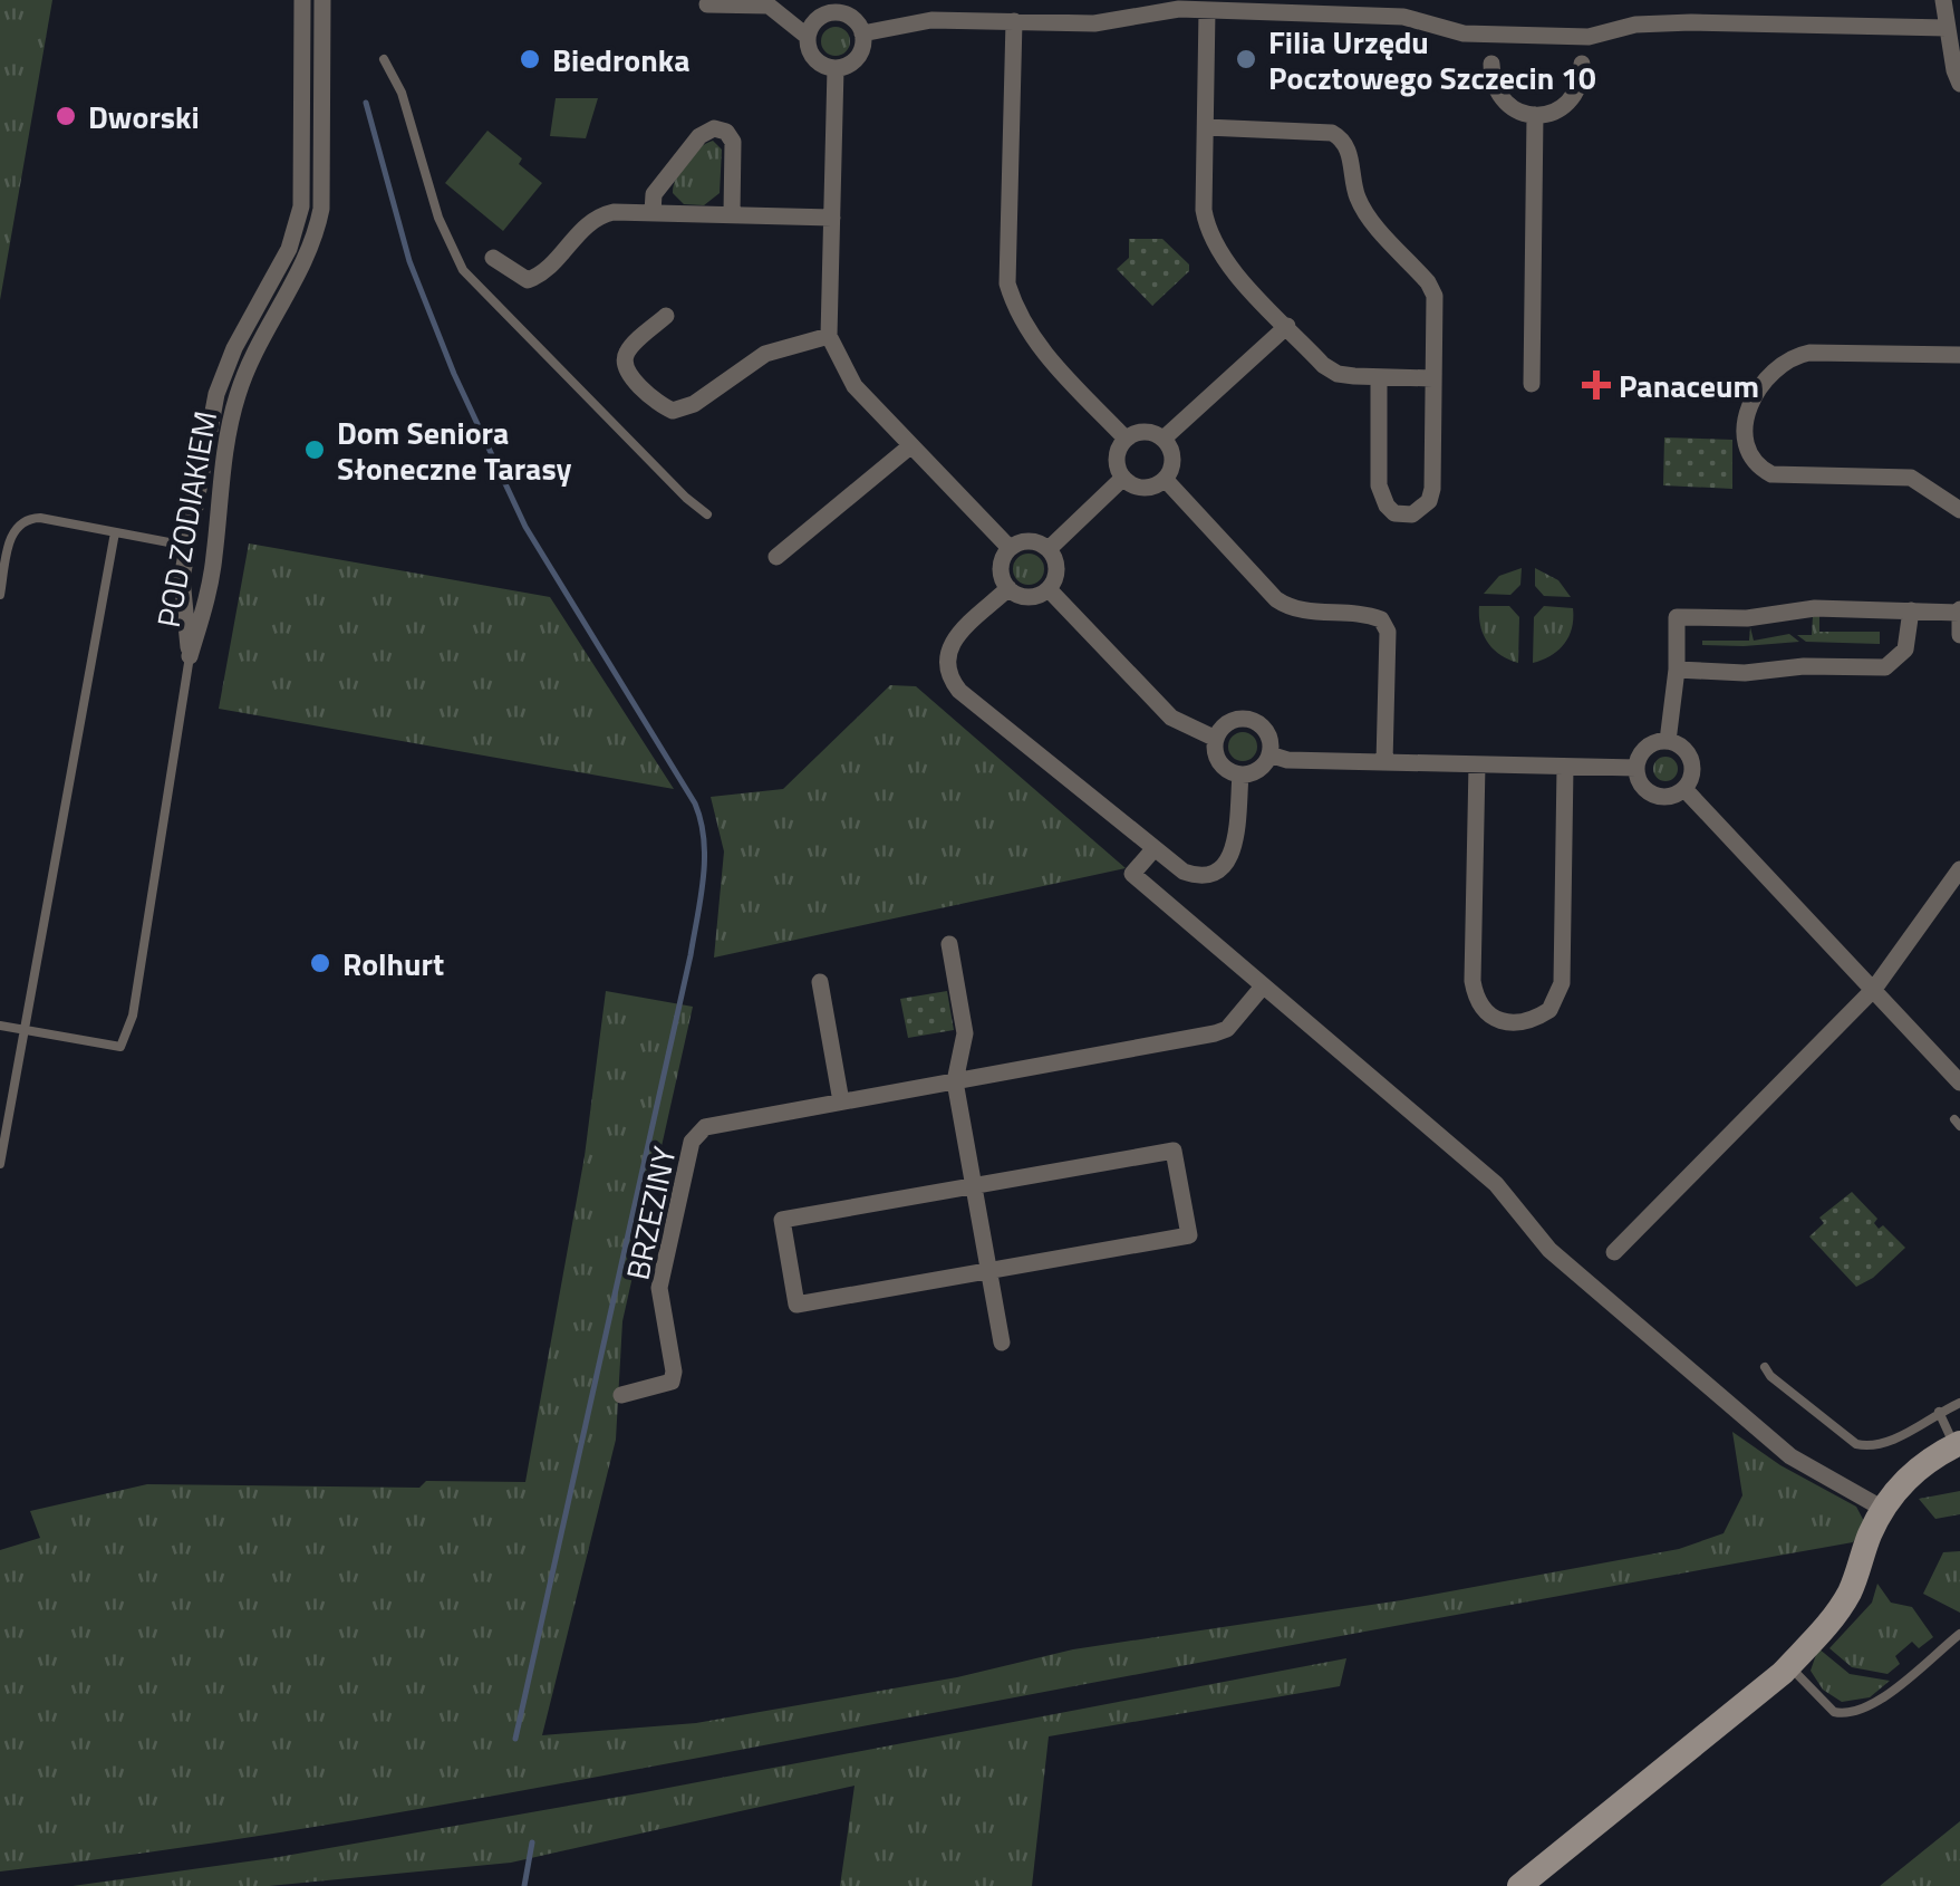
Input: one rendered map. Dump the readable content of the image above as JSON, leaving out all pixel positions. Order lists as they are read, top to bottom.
{
  "streets": {
    "street": ["POD ZODIAKIEM", "BRZEZINY"]
  },
  "places": {
    "other": [
      "Biedronka",
      "Filia Urzędu Pocztowego Szczecin 10",
      "Dworski",
      "Dom Seniora Słoneczne Tarasy",
      "Rolhurt"
    ],
    "health": ["Panaceum"]
  }
}
